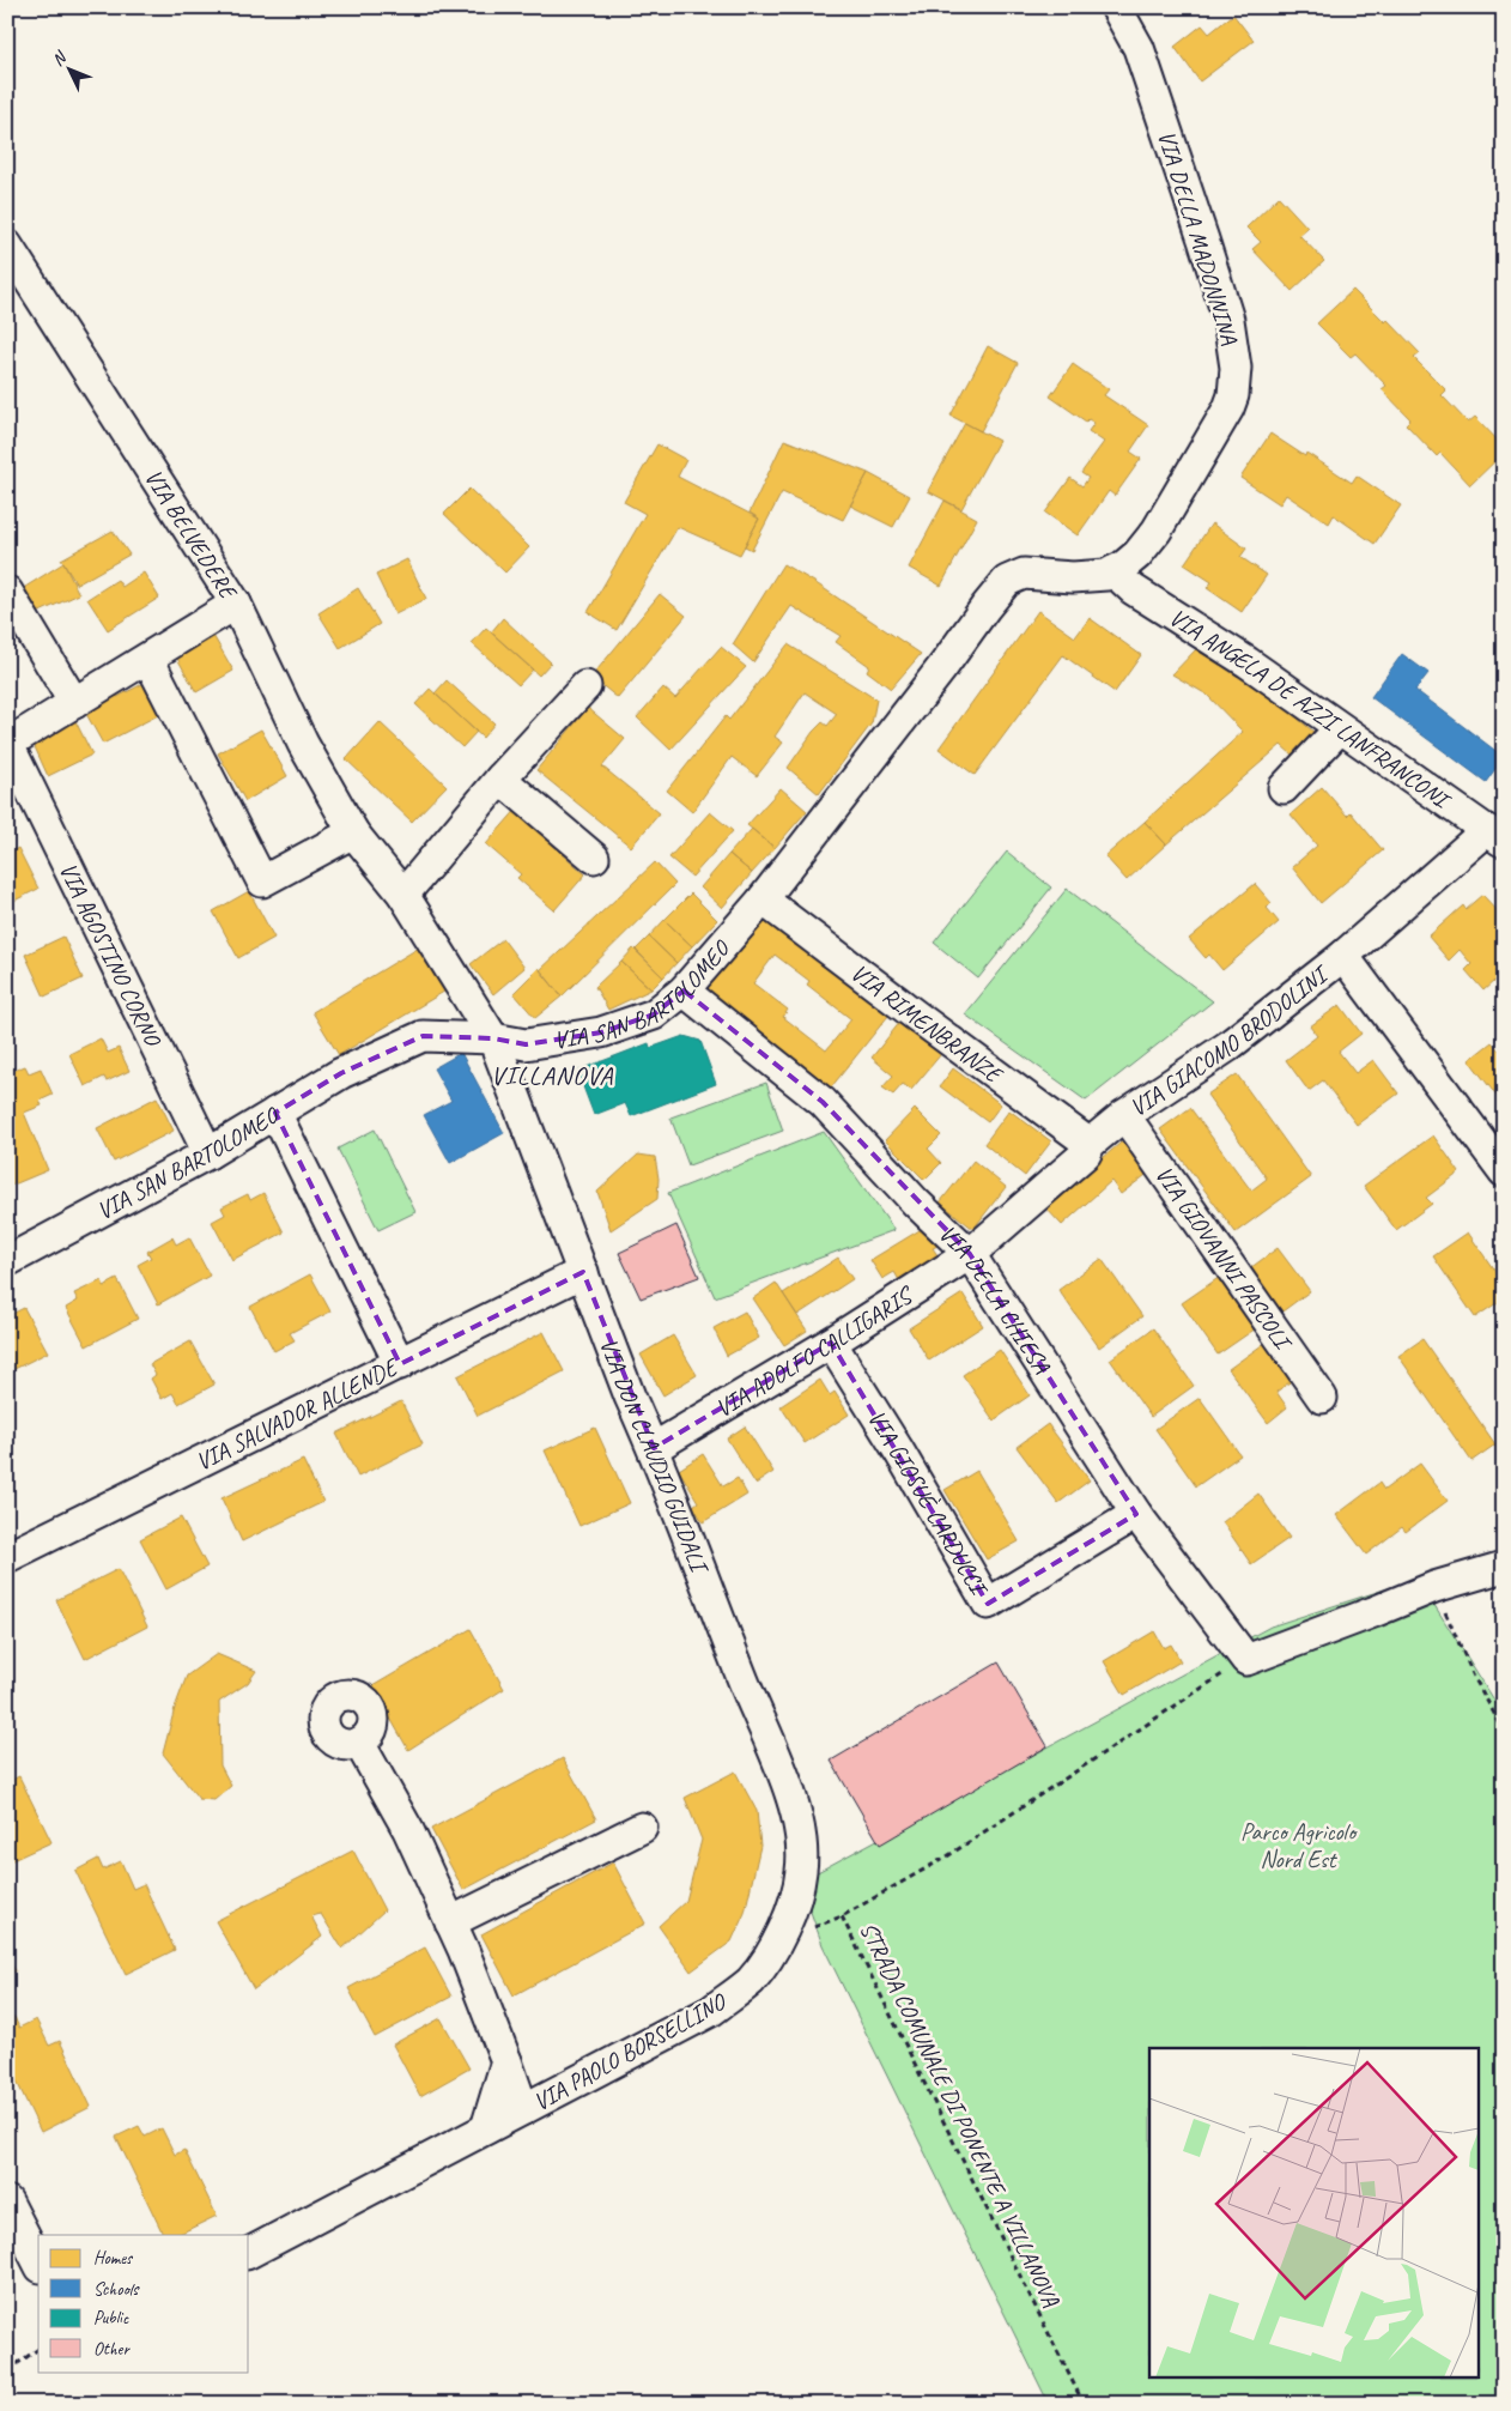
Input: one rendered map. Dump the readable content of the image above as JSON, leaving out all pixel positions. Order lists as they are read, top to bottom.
{
  "streets": {
    "street": [
      "VIA DELLA MADONNINA",
      "VIA BELVEDERE",
      "VIA ANGELA DE AZZI LANFRANCONI",
      "VIA AGOSTINO CORNO",
      "VIA SAN BARTOLOMEO",
      "VIA RIMENBRANZE",
      "VIA GIACOMO BRODOLINI",
      "VIA GIOVANNI PASCOLI",
      "VIA DELLA CHIESA",
      "VIA ADOLFO CALLIGARIS",
      "VIA SALVADOR ALLENDE",
      "VIA DON CLAUDIO GUIDALI",
      "VIA GIOSUÈ CARDUCCI",
      "VIA PAOLO BORSELLINO"
    ],
    "path": ["STRADA COMUNALE DI PONENTE A VILLANOVA"]
  },
  "crossings": [
    ["VIA DELLA MADONNINA", "VIA ANGELA DE AZZI LANFRANCONI"],
    ["VIA DELLA MADONNINA", "VIA SAN BARTOLOMEO"],
    ["VIA BELVEDERE", "VIA SAN BARTOLOMEO"],
    ["VIA BELVEDERE", "VIA DON CLAUDIO GUIDALI"],
    ["VIA ANGELA DE AZZI LANFRANCONI", "VIA SAN BARTOLOMEO"],
    ["VIA ANGELA DE AZZI LANFRANCONI", "VIA GIACOMO BRODOLINI"],
    ["VIA AGOSTINO CORNO", "VIA SAN BARTOLOMEO"],
    ["VIA SAN BARTOLOMEO", "VIA RIMENBRANZE"],
    ["VIA SAN BARTOLOMEO", "VIA DELLA CHIESA"],
    ["VIA SAN BARTOLOMEO", "VIA DON CLAUDIO GUIDALI"],
    ["VIA RIMENBRANZE", "VIA GIACOMO BRODOLINI"],
    ["VIA GIACOMO BRODOLINI", "VIA GIOVANNI PASCOLI"],
    ["VIA GIACOMO BRODOLINI", "VIA DELLA CHIESA"],
    ["VIA GIACOMO BRODOLINI", "VIA ADOLFO CALLIGARIS"],
    ["VIA DELLA CHIESA", "VIA ADOLFO CALLIGARIS"],
    ["VIA DELLA CHIESA", "VIA GIOSUÈ CARDUCCI"],
    ["VIA DELLA CHIESA", "STRADA COMUNALE DI PONENTE A VILLANOVA"],
    ["VIA ADOLFO CALLIGARIS", "VIA DON CLAUDIO GUIDALI"],
    ["VIA ADOLFO CALLIGARIS", "VIA GIOSUÈ CARDUCCI"],
    ["VIA SALVADOR ALLENDE", "VIA DON CLAUDIO GUIDALI"],
    ["VIA DON CLAUDIO GUIDALI", "VIA PAOLO BORSELLINO"]
  ],
  "districts": ["VILLANOVA"],
  "parks": ["Parco Agricolo Nord Est"],
  "legend": [
    "Homes",
    "Schools",
    "Public",
    "Other"
  ],
  "north": "top left"
}
